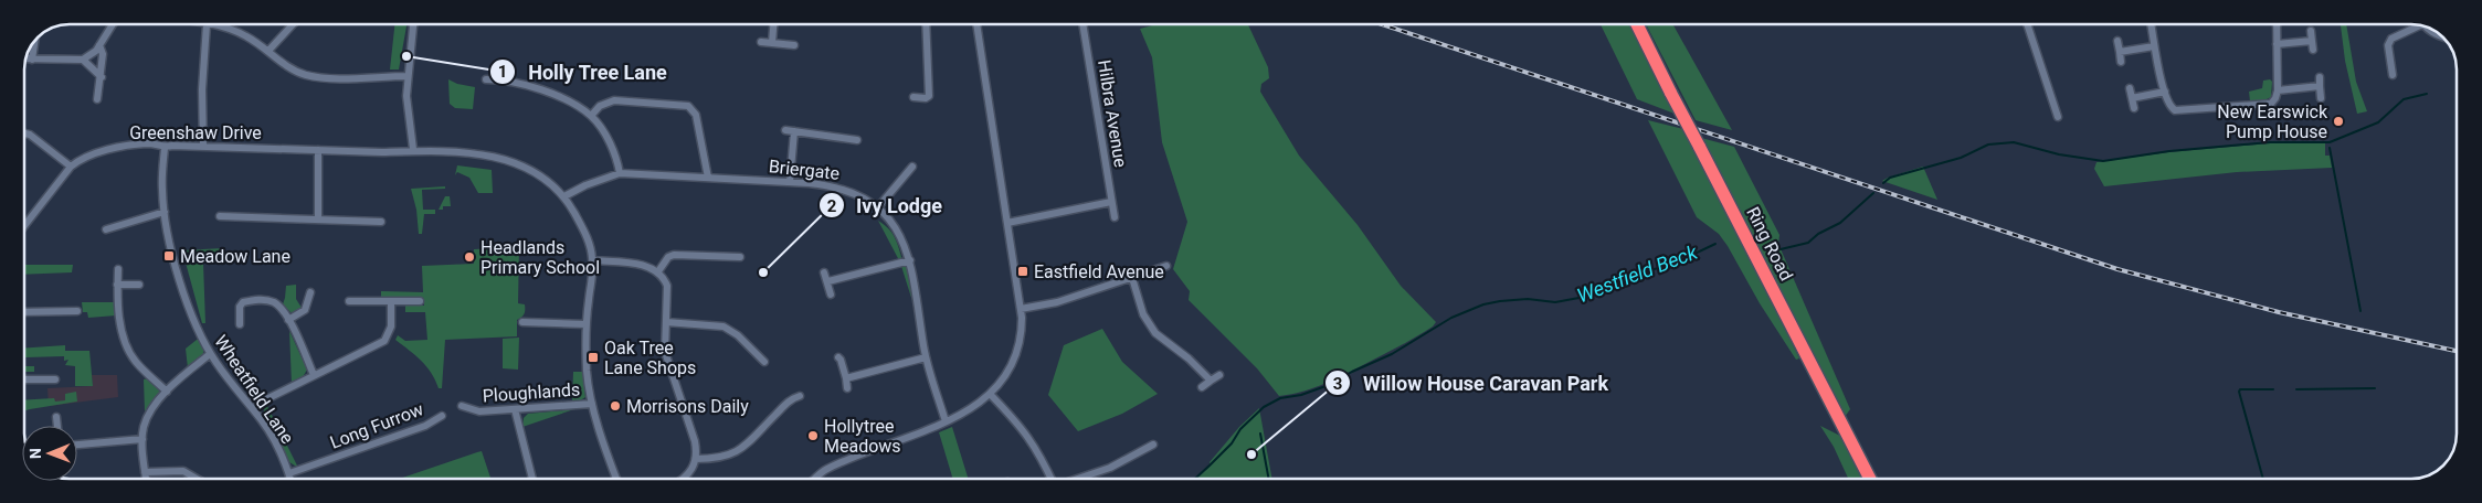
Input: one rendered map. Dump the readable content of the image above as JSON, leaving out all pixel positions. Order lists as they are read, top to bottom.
{
  "streets": {
    "highway": ["Ring Road"],
    "street": [
      "Hilbra Avenue",
      "Greenshaw Drive",
      "Briergate",
      "Wheatfield Lane",
      "Ploughlands",
      "Long Furrow"
    ]
  },
  "crossings": [
    ["Greenshaw Drive", "Briergate"],
    ["Greenshaw Drive", "Wheatfield Lane"],
    ["Wheatfield Lane", "Long Furrow"]
  ],
  "water": ["Westfield Beck"],
  "places": {
    "other": [
      "Holly Tree Lane",
      "New Earswick Pump House",
      "Headlands Primary School",
      "Ivy Lodge",
      "Morrisons Daily",
      "Hollytree Meadows",
      "Willow House Caravan Park"
    ],
    "transit": ["Meadow Lane", "Eastfield Avenue", "Oak Tree Lane Shops"]
  },
  "north": "left"
}
